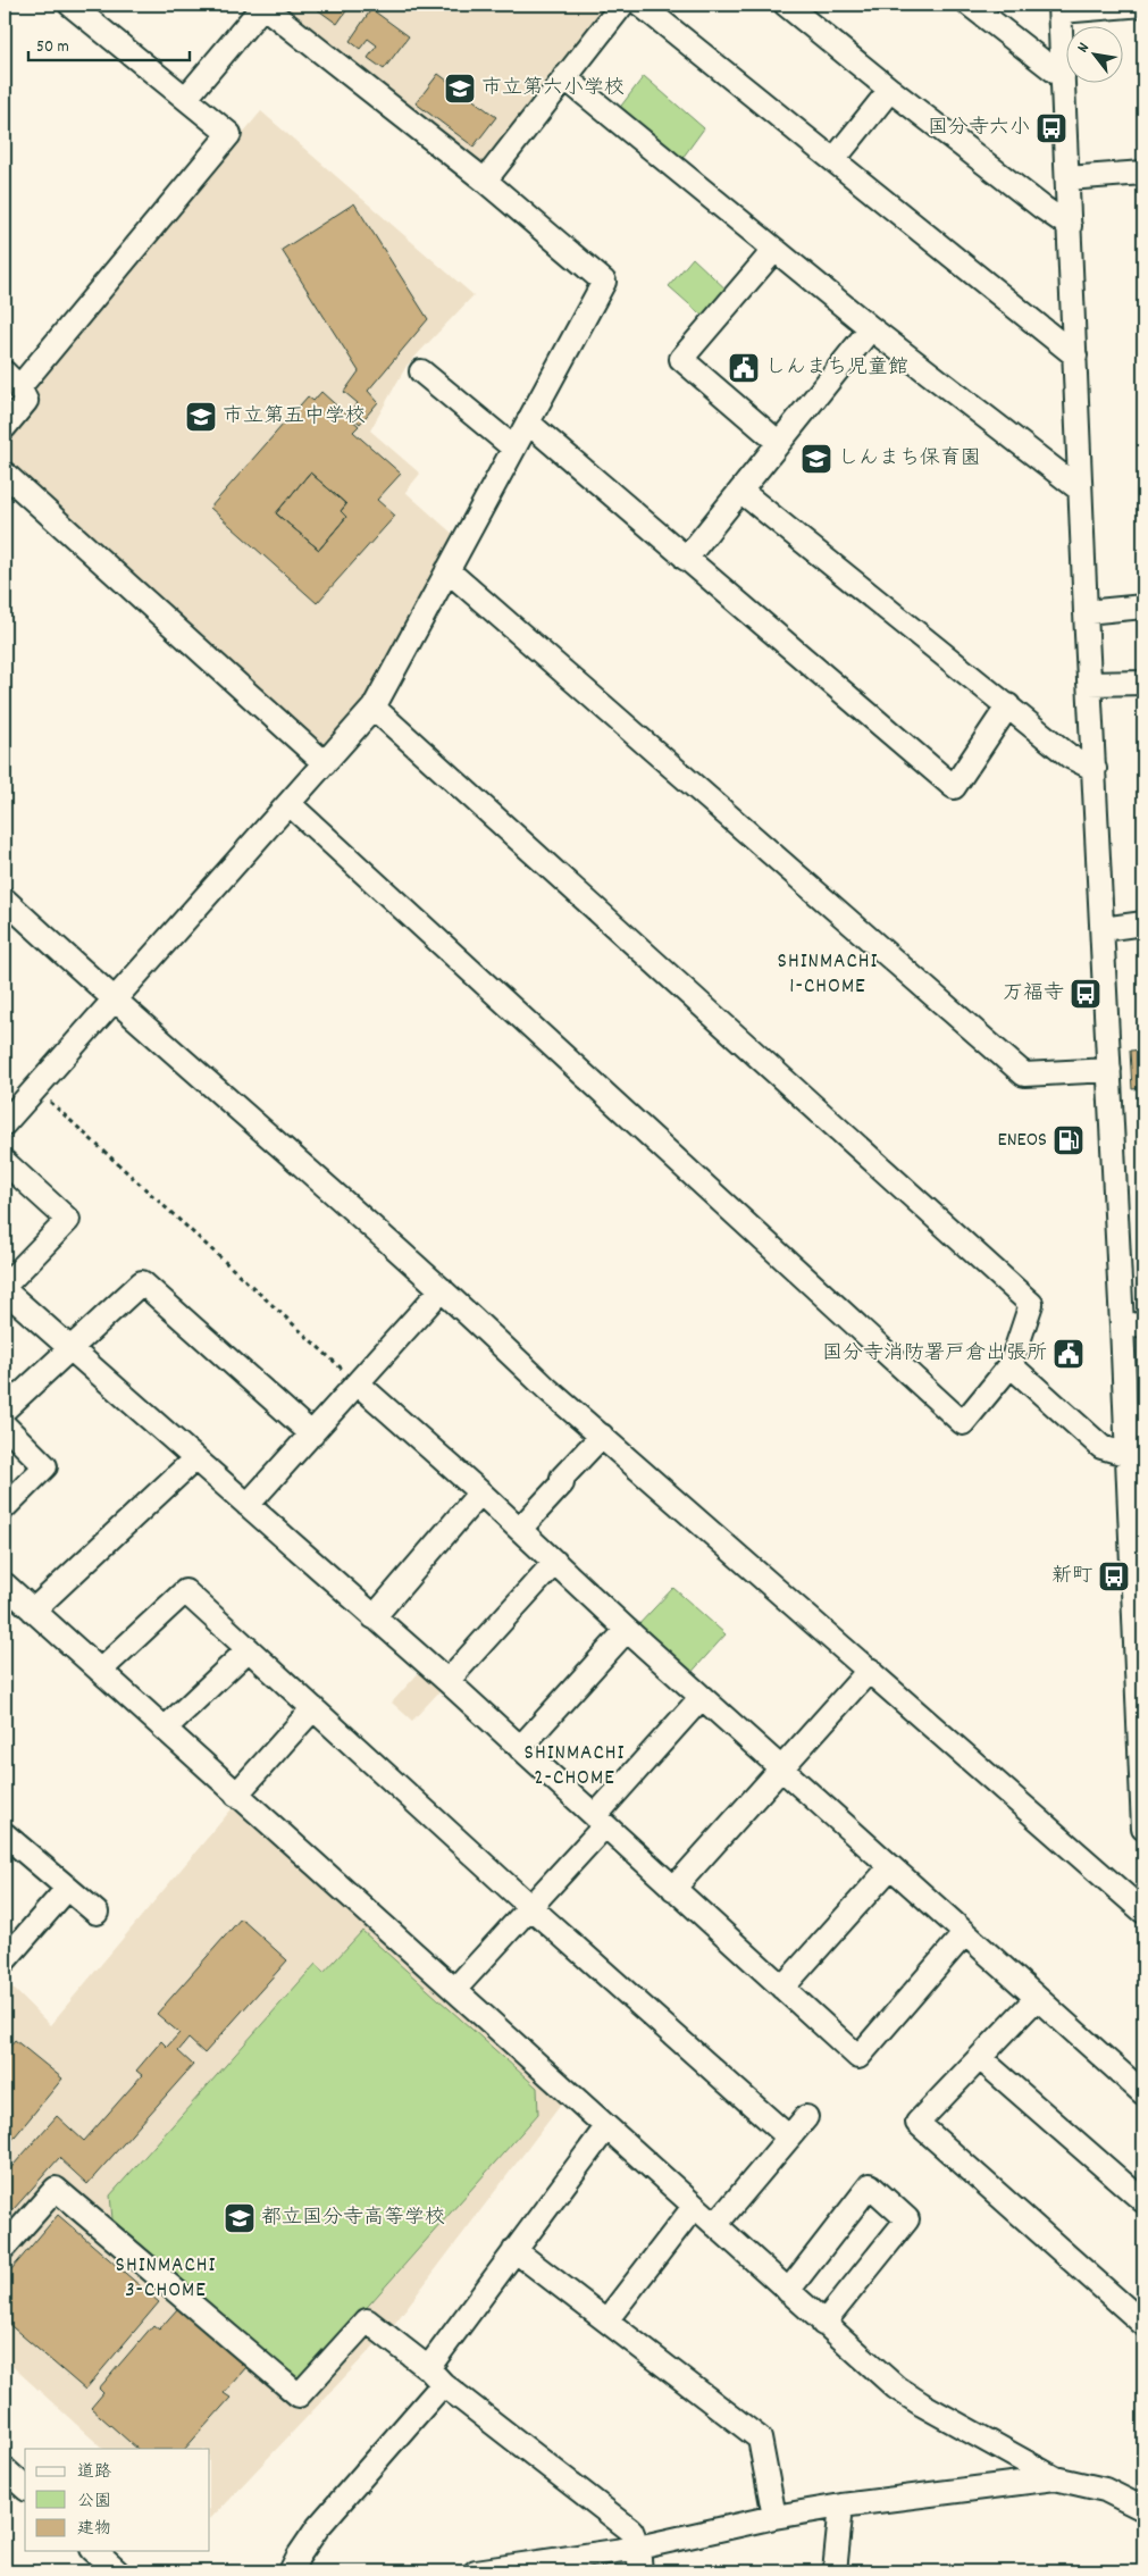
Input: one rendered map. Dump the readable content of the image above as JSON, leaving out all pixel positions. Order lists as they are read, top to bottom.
{
  "districts": ["SHINMACHI 1-CHOME", "SHINMACHI 2-CHOME", "SHINMACHI 3-CHOME"],
  "places": {
    "school or university": [
      "市立第六小学校",
      "市立第五中学校",
      "しんまち保育園",
      "都立国分寺高等学校"
    ],
    "bus stop": ["国分寺六小", "万福寺", "新町"],
    "public building": ["しんまち児童館", "国分寺消防署戸倉出張所"],
    "fuel station": ["ENEOS"]
  },
  "legend": ["道路", "公園", "建物"],
  "scale_bar": "50 m",
  "north": "top left"
}
